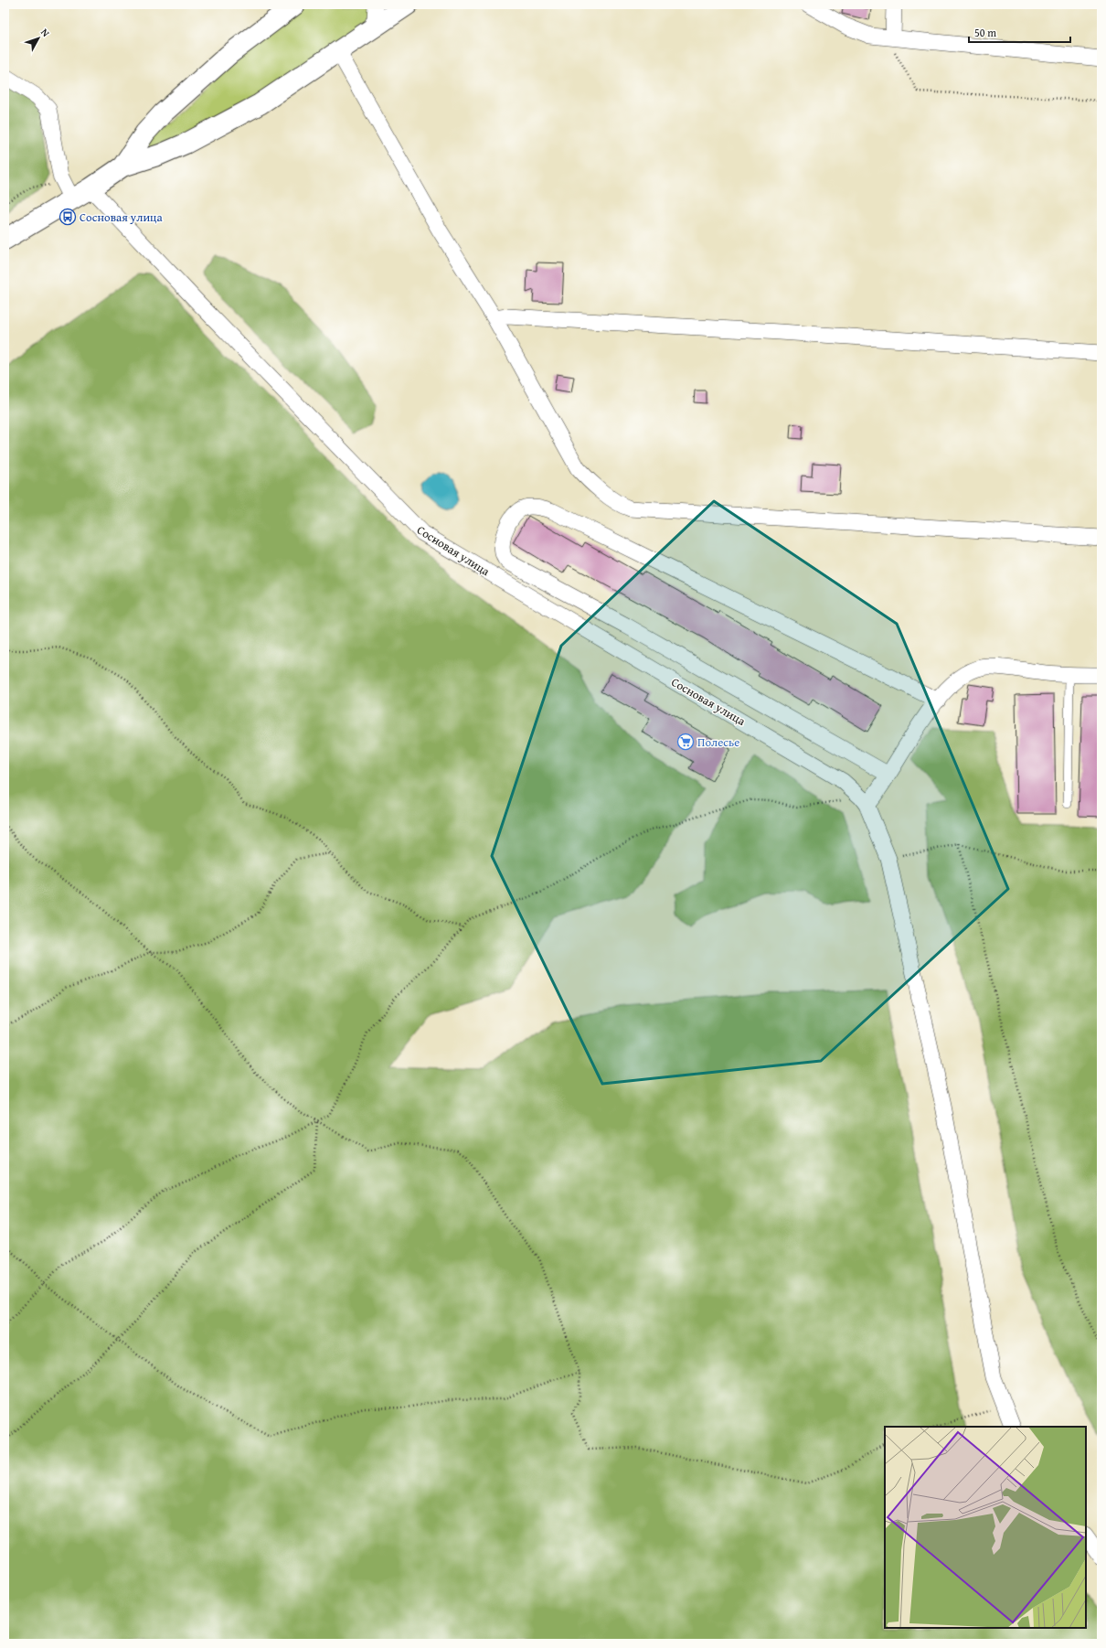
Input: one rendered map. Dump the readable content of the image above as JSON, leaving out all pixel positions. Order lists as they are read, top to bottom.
{
  "streets": {
    "street": ["Сосновая улица"]
  },
  "places": {
    "bus stop": ["Сосновая улица"],
    "supermarket": ["Полесье"]
  },
  "scale_bar": "50 m",
  "north": "top right"
}
